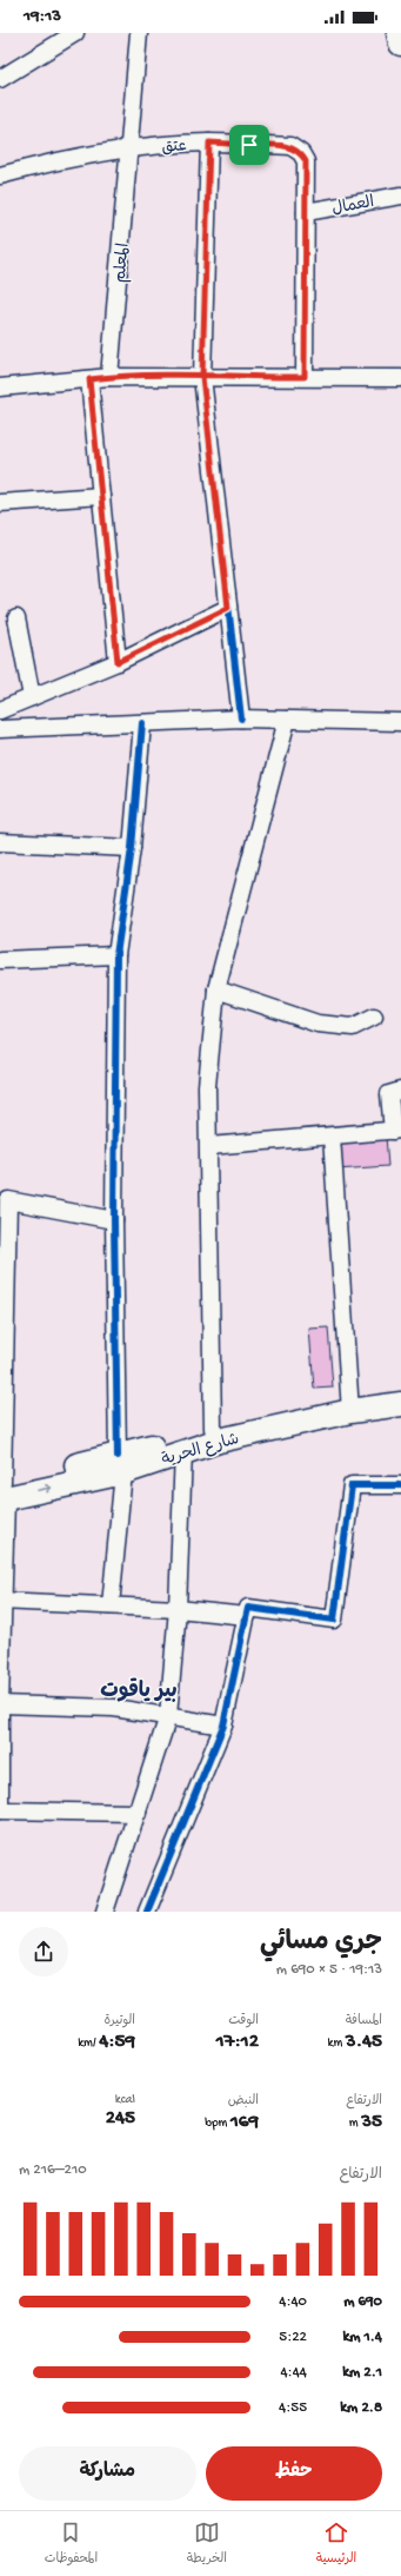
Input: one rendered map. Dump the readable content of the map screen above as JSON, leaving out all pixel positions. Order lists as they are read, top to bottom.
{
  "streets": {
    "street": [
      "عتق",
      "العمال",
      "المعلم",
      "شارع الحرية"
    ]
  },
  "crossings": [
    ["عتق", "العمال"],
    ["عتق", "المعلم"]
  ],
  "districts": ["بير ياقوت"],
  "page": {
    "status": "19:13",
    "heading": ["جري مسائي", "19:13 · 5 × 690 m"],
    "stats": [
      ["المسافة", "3.45 km"],
      ["الوقت", "17:12"],
      ["الوتيرة", "4:59 /km"],
      ["الارتفاع", "35 m"],
      ["النبض", "169 bpm"],
      ["kcal", "245"]
    ],
    "chart": ["الارتفاع", "210–216 m"],
    "list": [
      {
        "name": "690 m",
        "note": "4:40"
      },
      {
        "name": "1.4 km",
        "note": "5:22"
      },
      {
        "name": "2.1 km",
        "note": "4:44"
      },
      {
        "name": "2.8 km",
        "note": "4:55"
      }
    ],
    "buttons": ["حفظ", "مشاركة"],
    "tabs": ["الرئيسية", "الخريطة", "المحفوظات"]
  }
}
